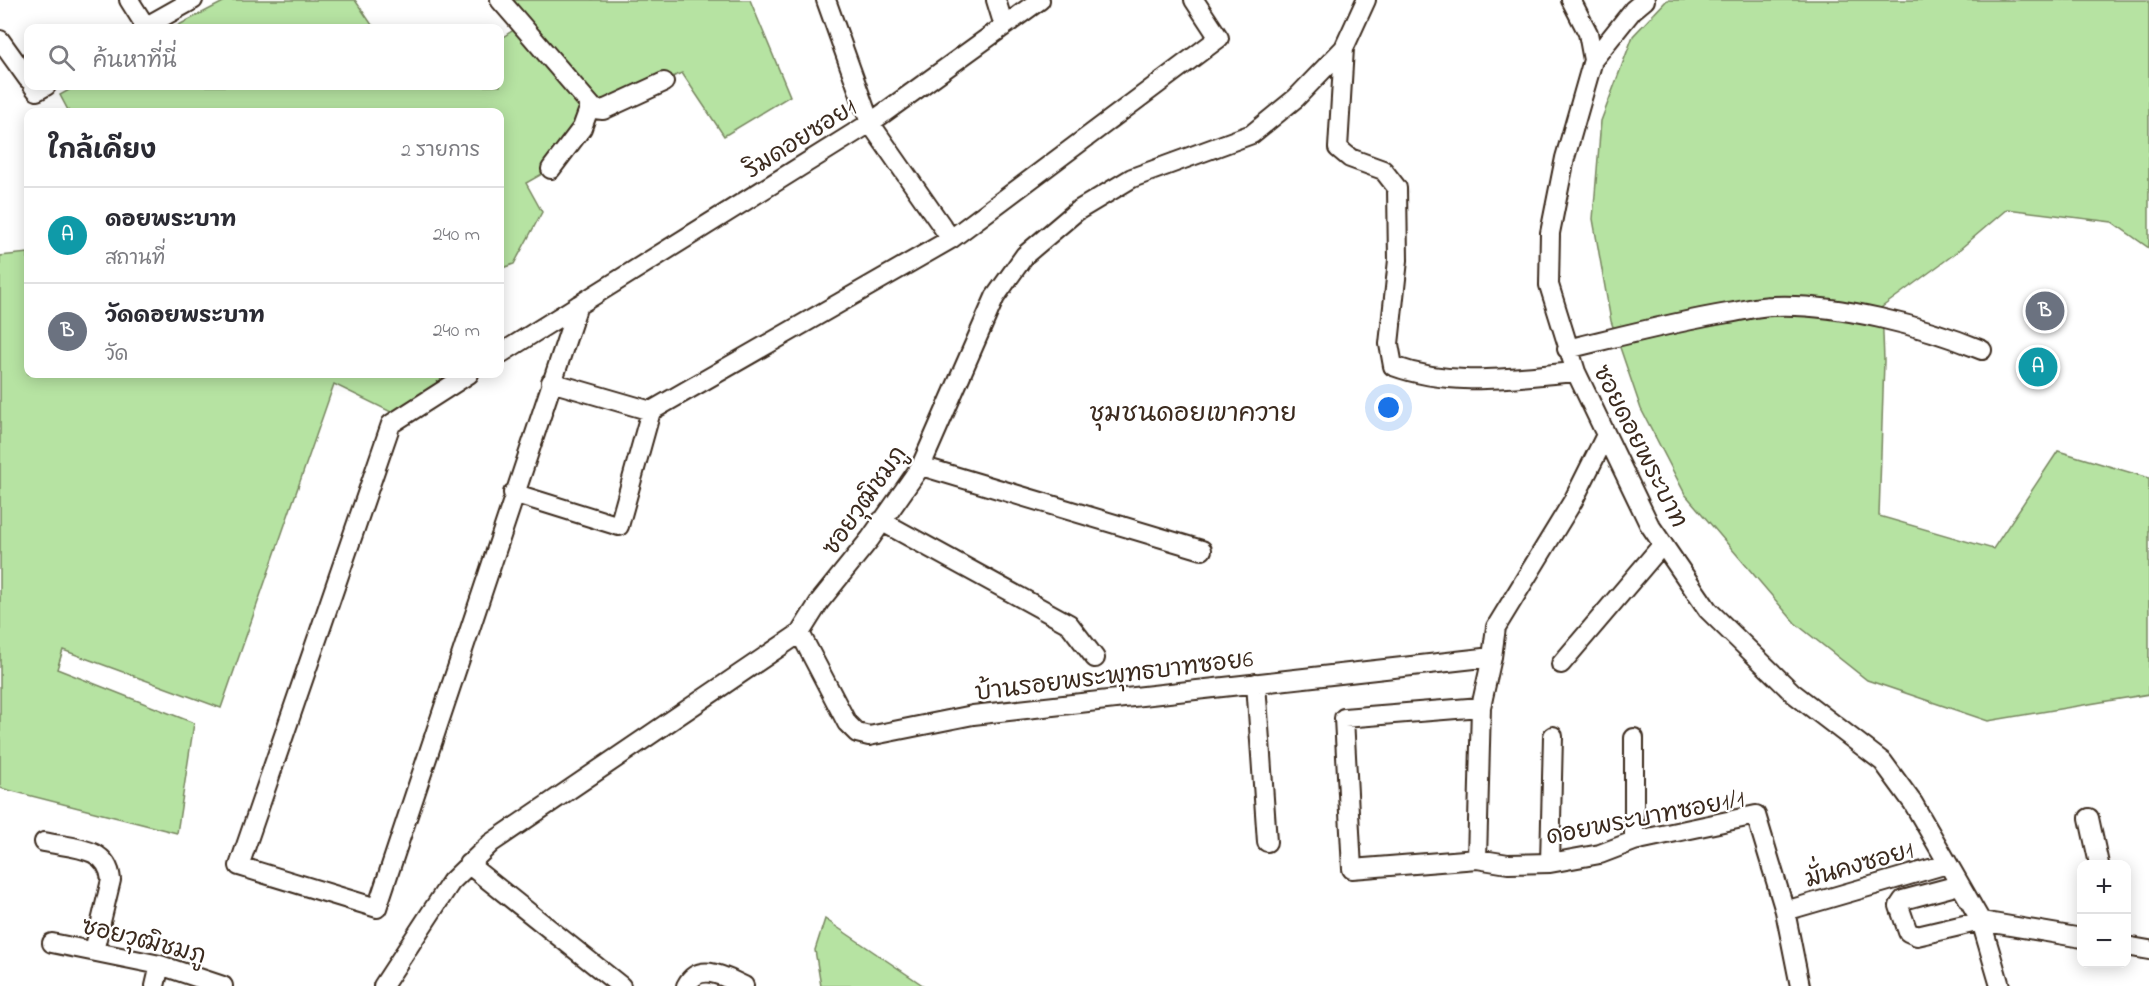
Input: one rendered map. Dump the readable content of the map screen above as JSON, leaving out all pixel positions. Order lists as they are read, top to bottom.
{
  "streets": {
    "street": [
      "ริมดอยซอย1",
      "ซอยดอยพระบาท",
      "ซอยวุฒิชมภู",
      "บ้านรอยพระพุทธบาทซอย6",
      "ดอยพระบาทซอย1/1",
      "มั่นคงซอย1"
    ]
  },
  "crossings": [
    ["ซอยดอยพระบาท", "มั่นคงซอย1"],
    ["ซอยวุฒิชมภู", "บ้านรอยพระพุทธบาทซอย6"],
    ["ดอยพระบาทซอย1/1", "มั่นคงซอย1"]
  ],
  "districts": ["ชุมชนดอยเขาควาย"],
  "page": {
    "search": "ค้นหาที่นี่",
    "heading": ["ใกล้เคียง", "2 รายการ"],
    "list": [
      {
        "mark": "A",
        "name": "ดอยพระบาท",
        "note": "สถานที่",
        "value": "240 m"
      },
      {
        "mark": "B",
        "name": "วัดดอยพระบาท",
        "note": "วัด",
        "value": "240 m"
      }
    ],
    "pins": ["B", "A"],
    "map_buttons": ["+", "−"]
  }
}
